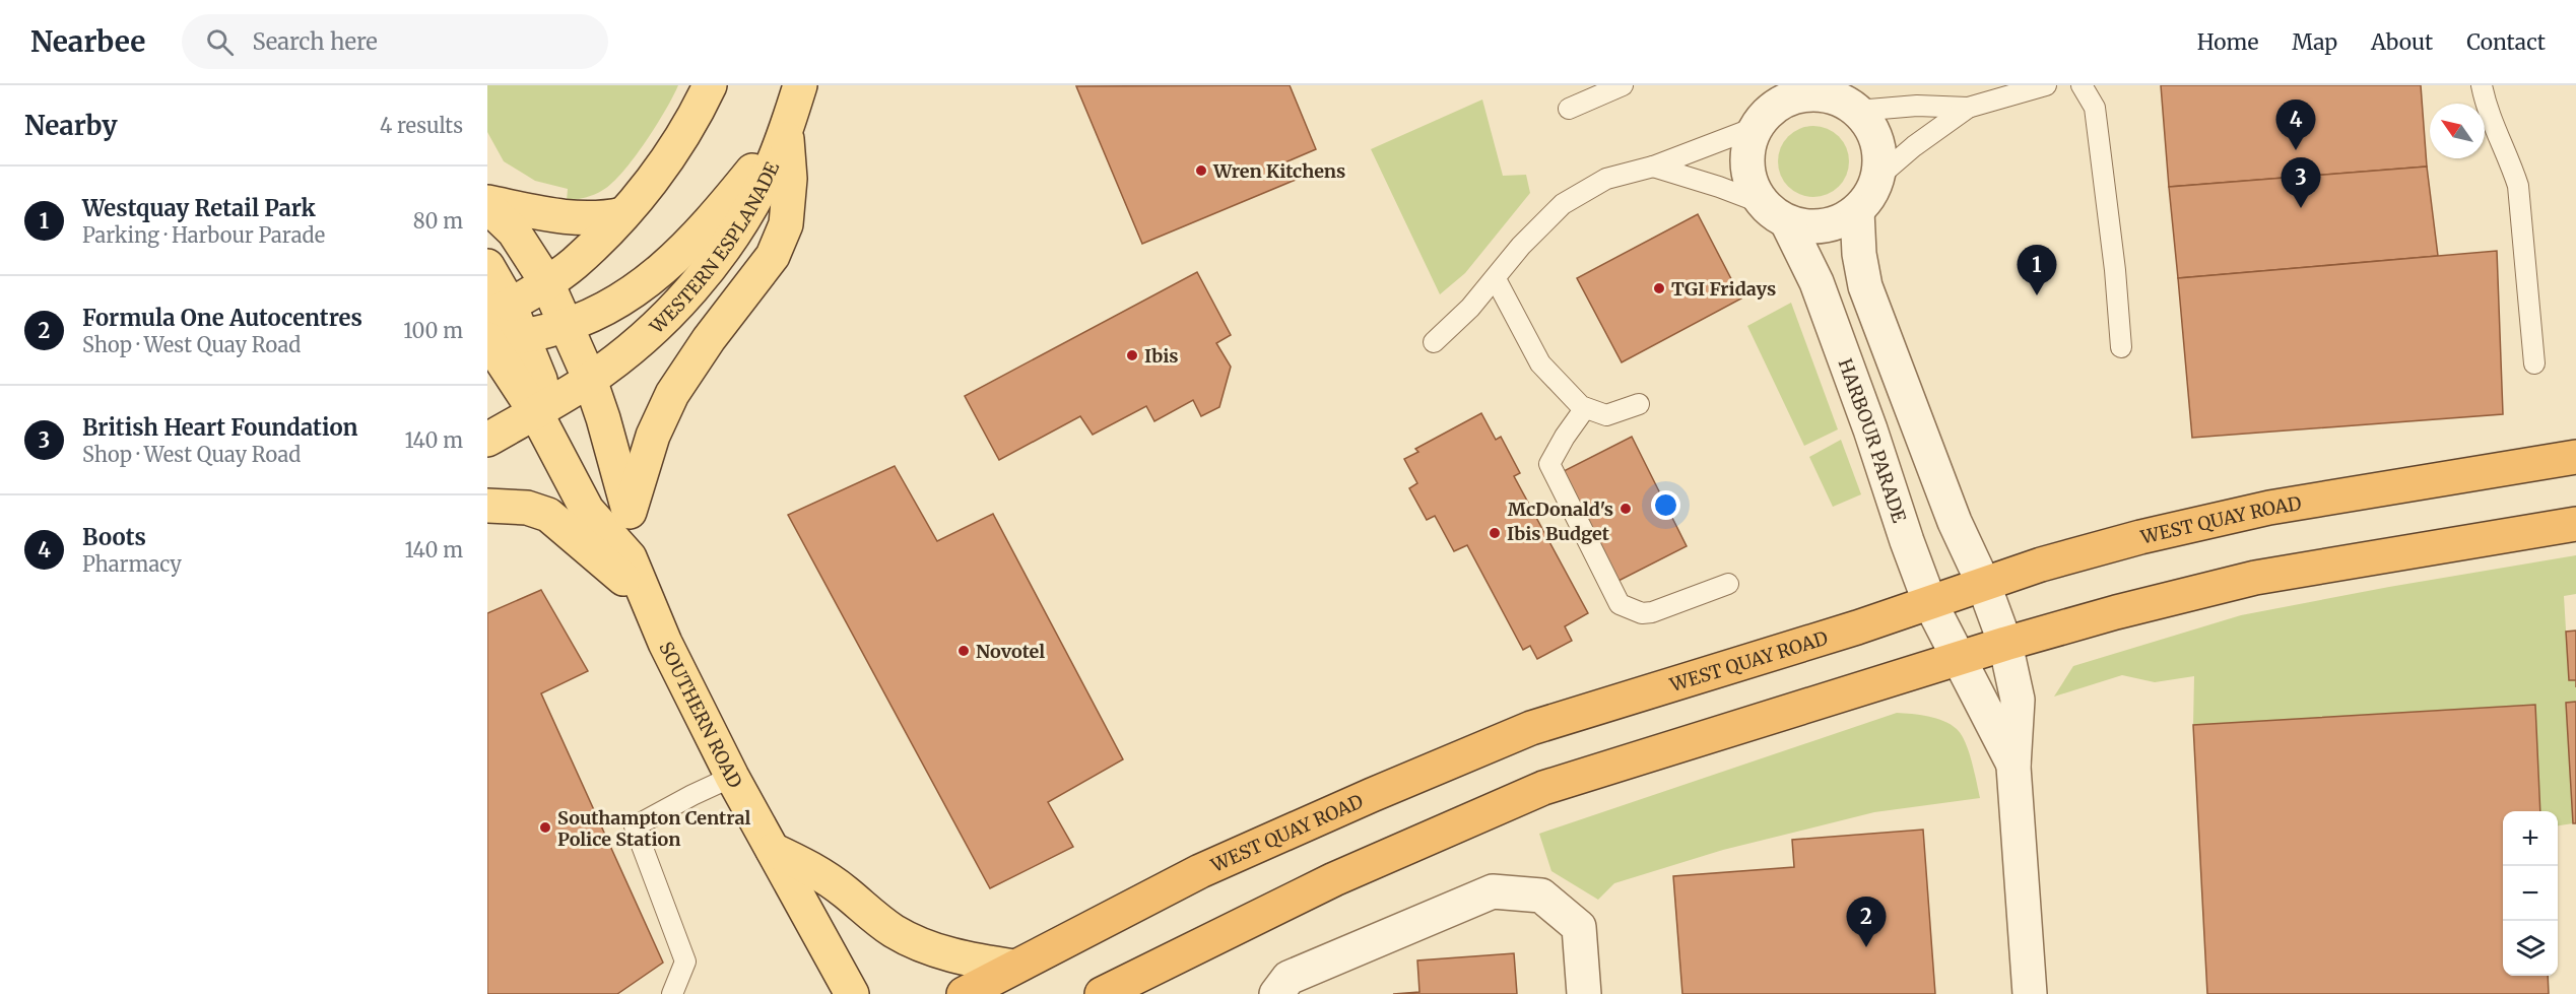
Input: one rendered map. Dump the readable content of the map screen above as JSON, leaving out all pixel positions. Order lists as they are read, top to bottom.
{
  "streets": {
    "highway": ["WEST QUAY ROAD"],
    "main road": ["WESTERN ESPLANADE", "SOUTHERN ROAD"],
    "street": ["HARBOUR PARADE"]
  },
  "crossings": [
    ["WESTERN ESPLANADE", "SOUTHERN ROAD"],
    ["HARBOUR PARADE", "WEST QUAY ROAD"]
  ],
  "places": [
    "Wren Kitchens",
    "TGI Fridays",
    "Ibis",
    "McDonald's",
    "Ibis Budget",
    "Novotel",
    "Southampton Central Police Station"
  ],
  "north": "top left",
  "page": {
    "header": "Nearbee",
    "search": "Search here",
    "nav": [
      "Home",
      "Map",
      "About",
      "Contact"
    ],
    "heading": ["Nearby", "4 results"],
    "pins": [
      "4",
      "3",
      "1",
      "2"
    ],
    "list": [
      {
        "mark": "1",
        "name": "Westquay Retail Park",
        "note": "Parking · Harbour Parade",
        "value": "80 m"
      },
      {
        "mark": "2",
        "name": "Formula One Autocentres",
        "note": "Shop · West Quay Road",
        "value": "100 m"
      },
      {
        "mark": "3",
        "name": "British Heart Foundation",
        "note": "Shop · West Quay Road",
        "value": "140 m"
      },
      {
        "mark": "4",
        "name": "Boots",
        "note": "Pharmacy",
        "value": "140 m"
      }
    ],
    "map_buttons": ["+", "−"]
  }
}
